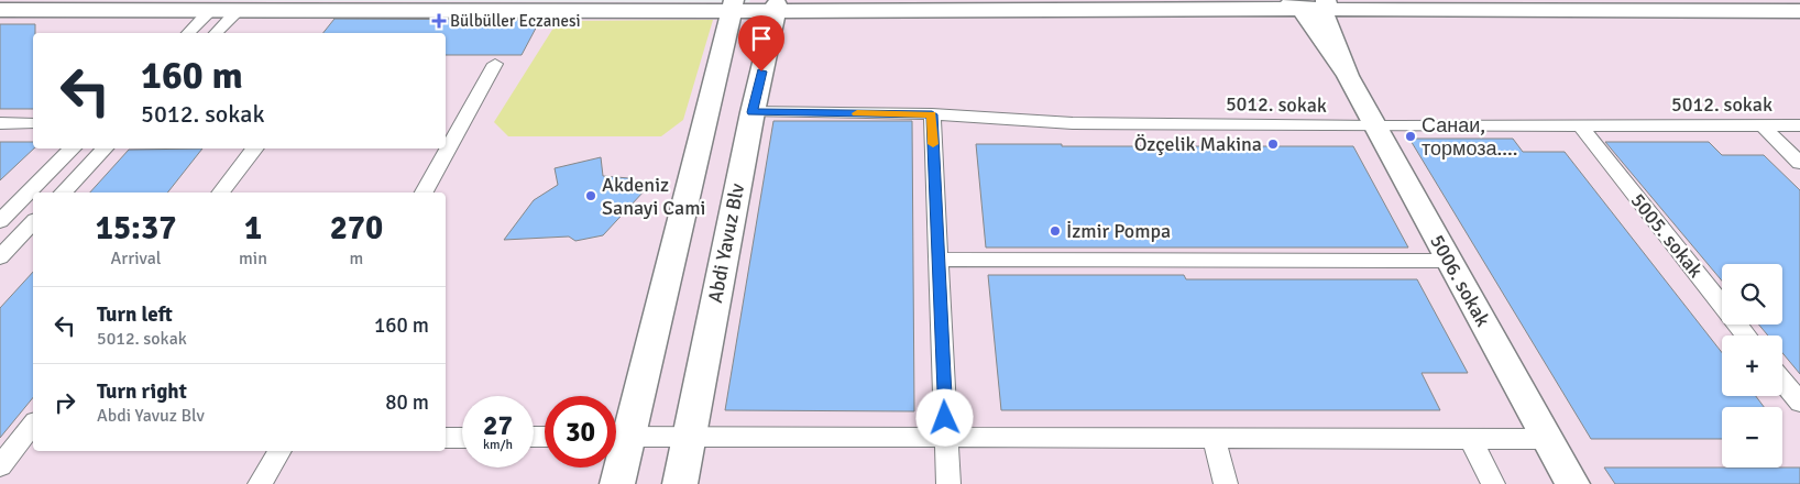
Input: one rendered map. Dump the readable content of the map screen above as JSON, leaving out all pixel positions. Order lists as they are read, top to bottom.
{
  "streets": {
    "main road": ["Abdi Yavuz Blv", "5006. sokak"],
    "street": ["5012. sokak", "5005. sokak"]
  },
  "crossings": [
    ["5012. sokak", "5005. sokak"],
    ["5012. sokak", "Abdi Yavuz Blv"],
    ["5012. sokak", "5006. sokak"]
  ],
  "places": {
    "health": ["Bülbüller Eczanesi"],
    "other": [
      "Санаи, тормоза....",
      "Özçelik Makina",
      "Akdeniz Sanayi Cami",
      "İzmir Pompa"
    ]
  },
  "page": {
    "turn": ["160 m", "5012. sokak"],
    "eta": [
      "15:37",
      "Arrival",
      "1",
      "min",
      "270",
      "m"
    ],
    "map_buttons": ["+", "−"],
    "list": [
      {
        "name": "Turn left",
        "note": "5012. sokak",
        "value": "160 m"
      },
      {
        "name": "Turn right",
        "note": "Abdi Yavuz Blv",
        "value": "80 m"
      }
    ],
    "speed": "27 km/h",
    "limit": "30"
  }
}
